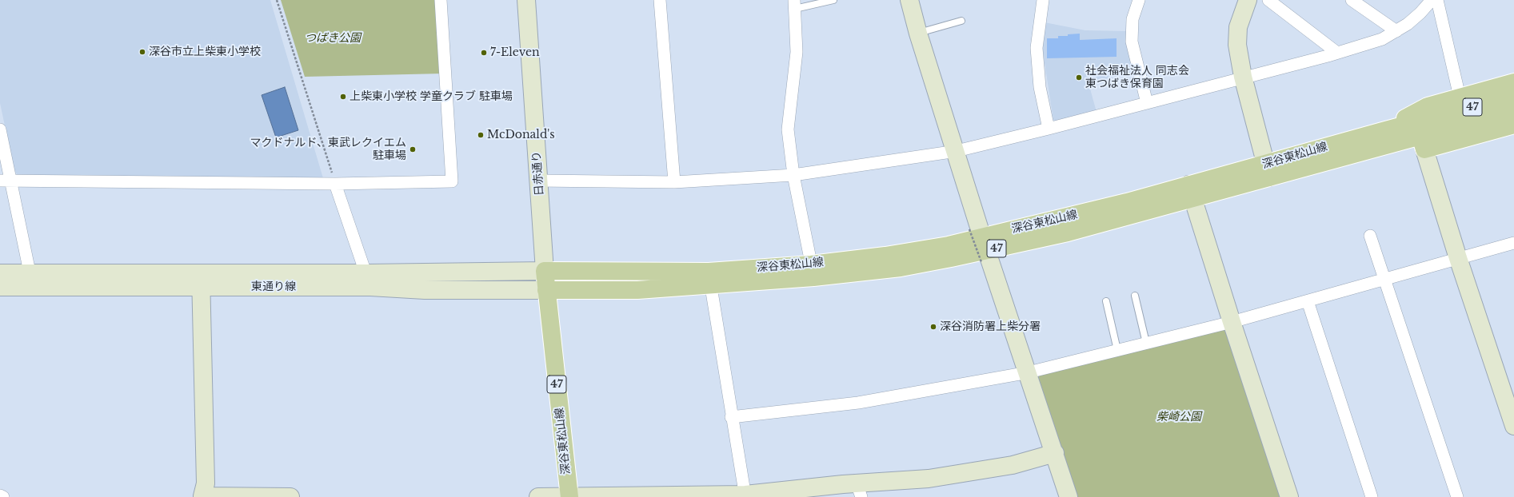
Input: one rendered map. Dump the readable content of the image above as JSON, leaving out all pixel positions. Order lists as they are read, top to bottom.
{
  "streets": {
    "main road": ["47", "深谷東松山線"],
    "street": ["日赤通り", "東通り線"]
  },
  "crossings": [
    ["深谷東松山線", "日赤通り"],
    ["深谷東松山線", "東通り線"],
    ["日赤通り", "東通り線"]
  ],
  "parks": ["つばき公園", "柴崎公園"],
  "places": [
    "深谷市立上柴東小学校",
    "7-Eleven",
    "社会福祉法人 同志会 東つばき保育園",
    "上柴東小学校 学童クラブ 駐車場",
    "McDonald's",
    "マクドナルド、東武レクイエム 駐車場",
    "深谷消防署上柴分署"
  ]
}
